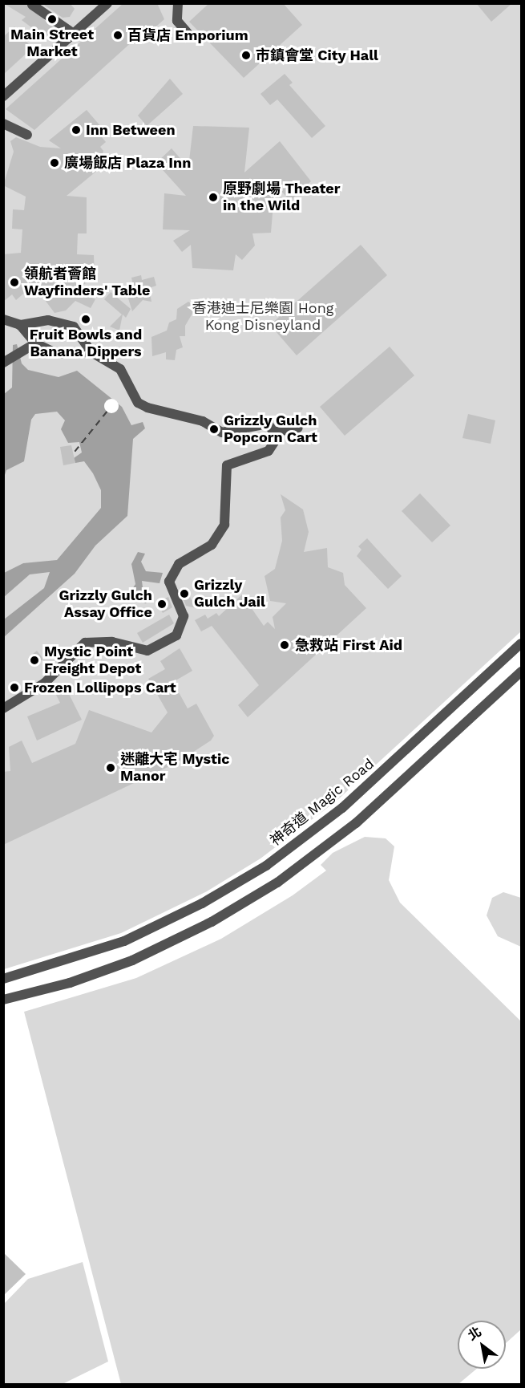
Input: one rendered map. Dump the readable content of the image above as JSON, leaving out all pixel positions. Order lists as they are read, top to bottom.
{
  "streets": {
    "street": ["神奇道 Magic Road"]
  },
  "parks": ["香港迪士尼樂園 Hong Kong Disneyland"],
  "places": [
    "Main Street Market",
    "百貨店 Emporium",
    "市鎮會堂 City Hall",
    "Inn Between",
    "廣場飯店 Plaza Inn",
    "原野劇場 Theater in the Wild",
    "領航者薈館 Wayfinders' Table",
    "Fruit Bowls and Banana Dippers",
    "Grizzly Gulch Popcorn Cart",
    "Grizzly Gulch Jail",
    "Grizzly Gulch Assay Office",
    "急救站 First Aid",
    "Mystic Point Freight Depot",
    "Frozen Lollipops Cart",
    "迷離大宅 Mystic Manor"
  ],
  "north": "top left"
}
